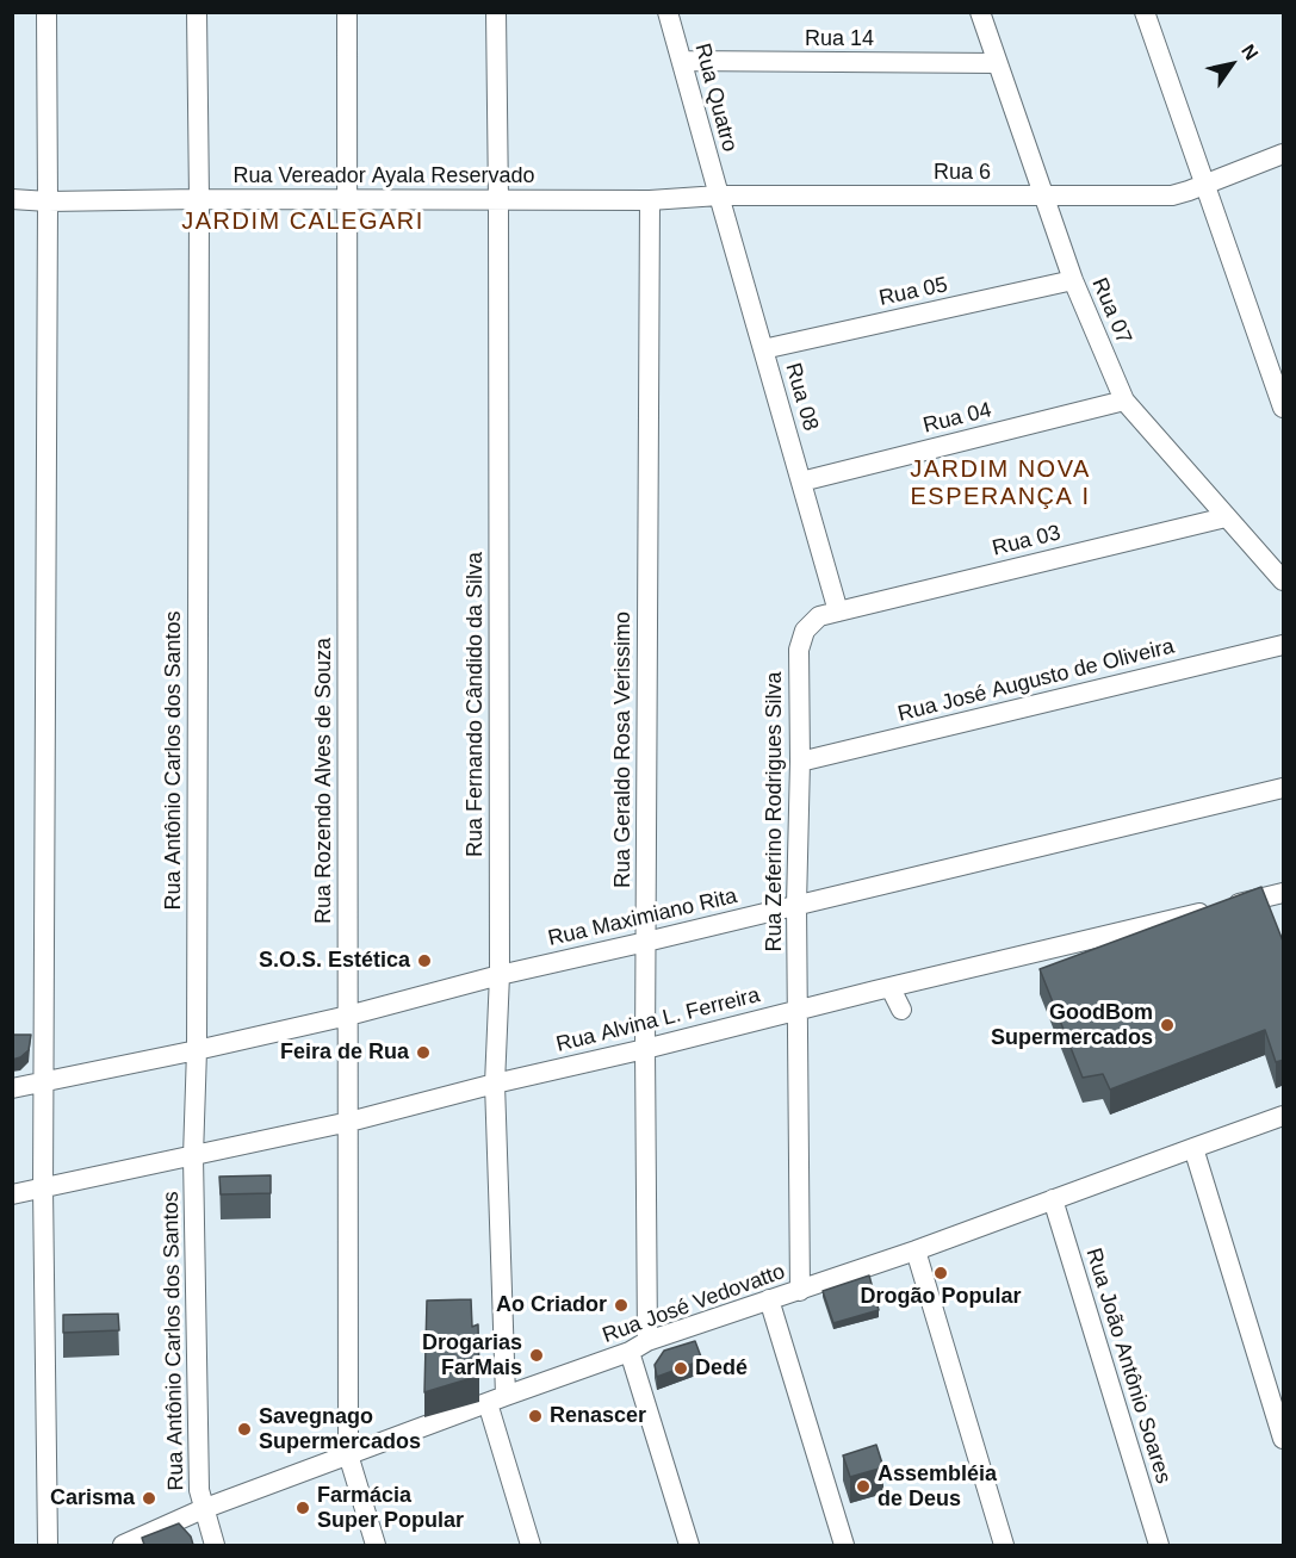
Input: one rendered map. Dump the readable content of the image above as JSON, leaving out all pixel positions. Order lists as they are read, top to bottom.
{
  "streets": {
    "street": [
      "Rua 14",
      "Rua Quatro",
      "Rua 6",
      "Rua Vereador Ayala Reservado",
      "Rua 05",
      "Rua 07",
      "Rua 08",
      "Rua 04",
      "Rua 03",
      "Rua José Augusto de Oliveira",
      "Rua Fernando Cândido da Silva",
      "Rua Geraldo Rosa Verissimo",
      "Rua Antônio Carlos dos Santos",
      "Rua Rozendo Alves de Souza",
      "Rua Zeferino Rodrigues Silva",
      "Rua Maximiano Rita",
      "Rua Alvina L. Ferreira",
      "Rua José Vedovatto",
      "Rua João Antônio Soares"
    ]
  },
  "crossings": [
    ["Rua 14", "Rua Quatro"],
    ["Rua 14", "Rua 07"],
    ["Rua Quatro", "Rua 6"],
    ["Rua Quatro", "Rua Vereador Ayala Reservado"],
    ["Rua Quatro", "Rua 08"],
    ["Rua 6", "Rua Vereador Ayala Reservado"],
    ["Rua 6", "Rua 07"],
    ["Rua 6", "Rua 08"],
    ["Rua Vereador Ayala Reservado", "Rua 08"],
    ["Rua Vereador Ayala Reservado", "Rua Fernando Cândido da Silva"],
    ["Rua Vereador Ayala Reservado", "Rua Geraldo Rosa Verissimo"],
    ["Rua Vereador Ayala Reservado", "Rua Antônio Carlos dos Santos"],
    ["Rua Vereador Ayala Reservado", "Rua Rozendo Alves de Souza"],
    ["Rua 05", "Rua 07"],
    ["Rua 05", "Rua 08"],
    ["Rua 07", "Rua 04"],
    ["Rua 07", "Rua 03"],
    ["Rua 08", "Rua 04"],
    ["Rua 08", "Rua 03"],
    ["Rua 08", "Rua Zeferino Rodrigues Silva"],
    ["Rua 03", "Rua Zeferino Rodrigues Silva"],
    ["Rua José Augusto de Oliveira", "Rua Zeferino Rodrigues Silva"],
    ["Rua Fernando Cândido da Silva", "Rua Maximiano Rita"],
    ["Rua Fernando Cândido da Silva", "Rua Alvina L. Ferreira"],
    ["Rua Fernando Cândido da Silva", "Rua José Vedovatto"],
    ["Rua Geraldo Rosa Verissimo", "Rua Maximiano Rita"],
    ["Rua Geraldo Rosa Verissimo", "Rua Alvina L. Ferreira"],
    ["Rua Geraldo Rosa Verissimo", "Rua José Vedovatto"],
    ["Rua Antônio Carlos dos Santos", "Rua Maximiano Rita"],
    ["Rua Antônio Carlos dos Santos", "Rua Alvina L. Ferreira"],
    ["Rua Antônio Carlos dos Santos", "Rua José Vedovatto"],
    ["Rua Rozendo Alves de Souza", "Rua Maximiano Rita"],
    ["Rua Rozendo Alves de Souza", "Rua Alvina L. Ferreira"],
    ["Rua Rozendo Alves de Souza", "Rua José Vedovatto"],
    ["Rua Zeferino Rodrigues Silva", "Rua Maximiano Rita"],
    ["Rua Zeferino Rodrigues Silva", "Rua Alvina L. Ferreira"],
    ["Rua Zeferino Rodrigues Silva", "Rua José Vedovatto"],
    ["Rua José Vedovatto", "Rua João Antônio Soares"]
  ],
  "districts": ["JARDIM CALEGARI", "JARDIM NOVA ESPERANÇA I"],
  "places": [
    "S.O.S. Estética",
    "GoodBom Supermercados",
    "Feira de Rua",
    "Drogão Popular",
    "Ao Criador",
    "Drogarias FarMais",
    "Dedé",
    "Renascer",
    "Savegnago Supermercados",
    "Assembléia de Deus",
    "Carisma",
    "Farmácia Super Popular"
  ],
  "north": "top right"
}
